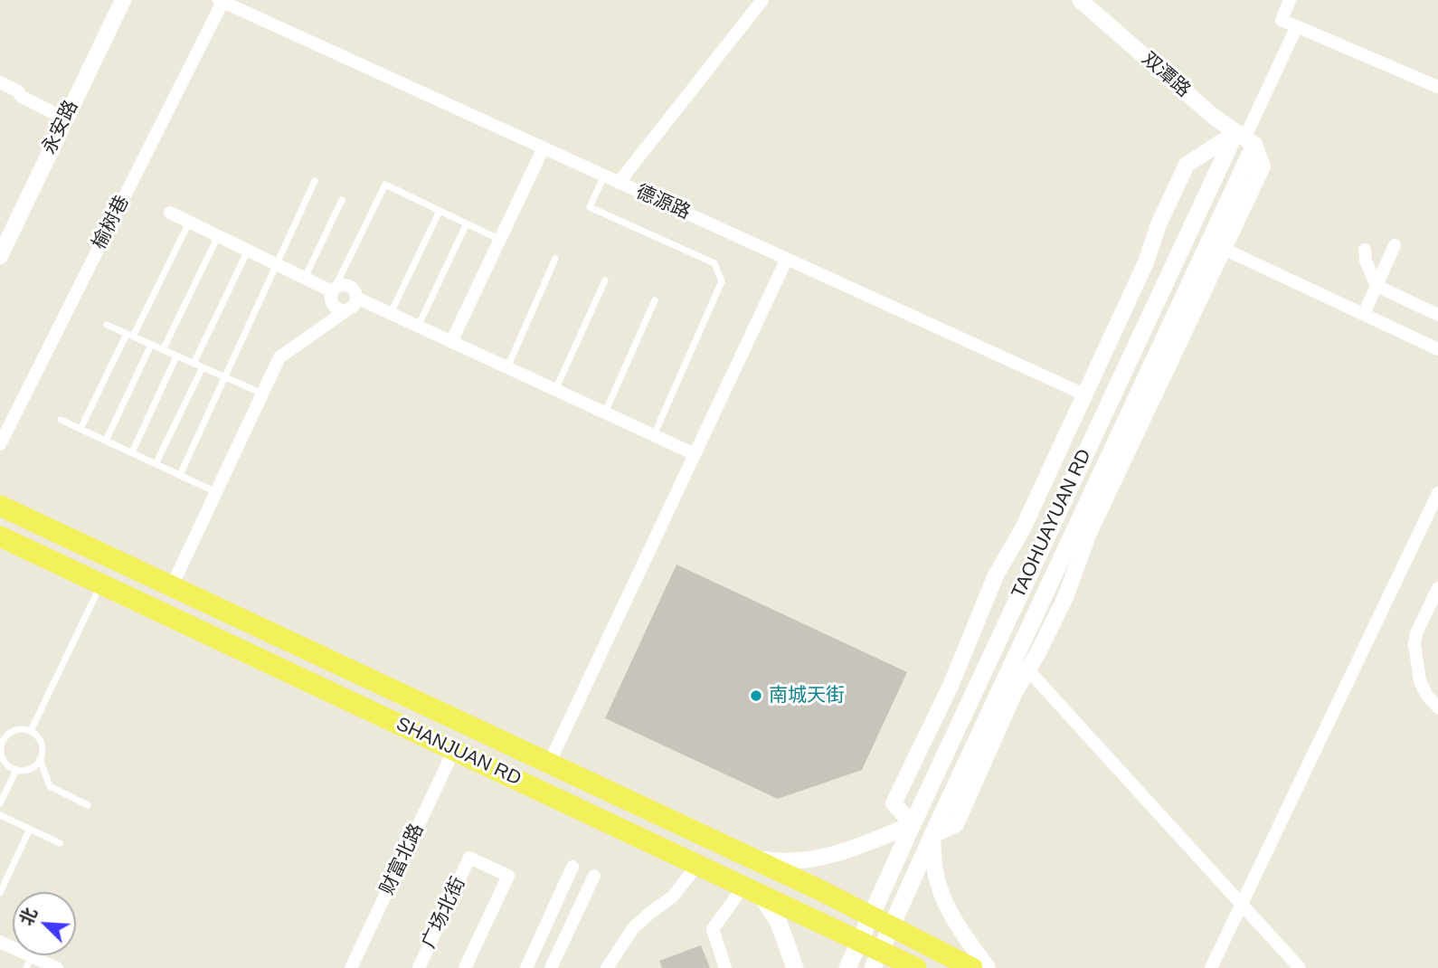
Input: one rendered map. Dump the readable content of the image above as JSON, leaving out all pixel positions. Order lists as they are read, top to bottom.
{
  "streets": {
    "main road": ["TAOHUAYUAN RD", "SHANJUAN RD"],
    "street": [
      "双潭路",
      "永安路",
      "德源路",
      "榆树巷",
      "财富北路",
      "广场北街"
    ]
  },
  "crossings": [
    ["双潭路", "TAOHUAYUAN RD"],
    ["德源路", "榆树巷"],
    ["德源路", "TAOHUAYUAN RD"],
    ["TAOHUAYUAN RD", "SHANJUAN RD"],
    ["SHANJUAN RD", "财富北路"]
  ],
  "places": ["南城天街"],
  "north": "top left"
}
